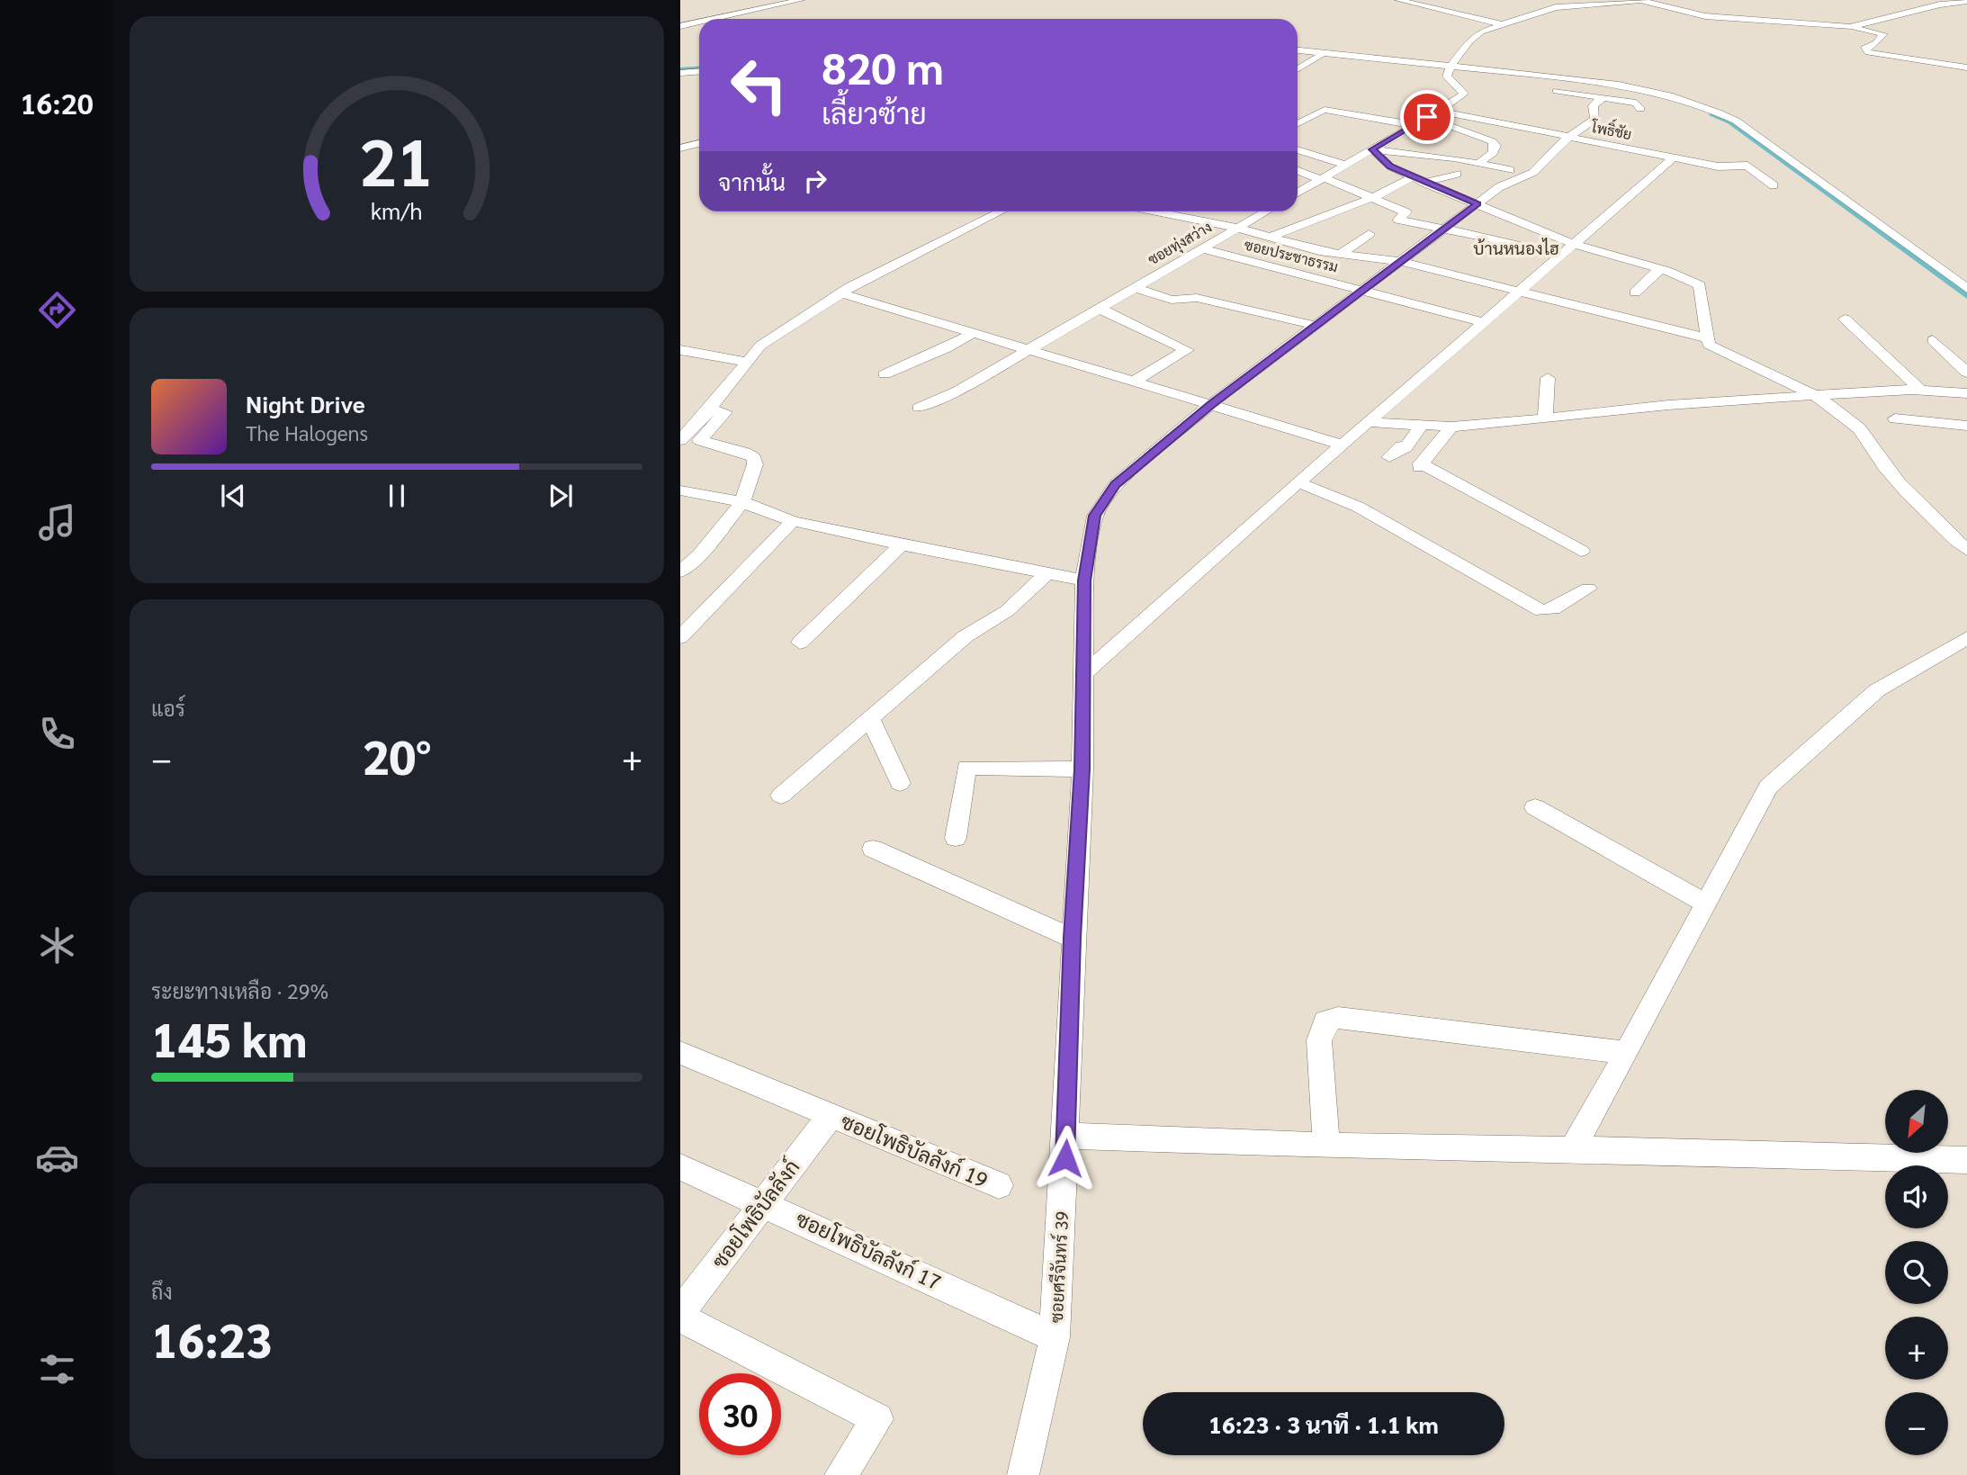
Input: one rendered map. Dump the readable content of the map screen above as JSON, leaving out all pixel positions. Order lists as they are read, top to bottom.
{
  "streets": {
    "street": [
      "โพธิ์ชัย",
      "ซอยทุ่งสว่าง",
      "ซอยประชาธรรม",
      "ซอยโพธิบัลลังก์ 19",
      "ซอยโพธิบัลลังก์",
      "ซอยโพธิบัลลังก์ 17",
      "ซอยศรีจันทร์ 39"
    ]
  },
  "crossings": [
    ["โพธิ์ชัย", "ซอยศรีจันทร์ 39"],
    ["ซอยทุ่งสว่าง", "ซอยประชาธรรม"],
    ["ซอยประชาธรรม", "ซอยศรีจันทร์ 39"],
    ["ซอยโพธิบัลลังก์ 19", "ซอยโพธิบัลลังก์"],
    ["ซอยโพธิบัลลังก์", "ซอยโพธิบัลลังก์ 17"],
    ["ซอยโพธิบัลลังก์ 17", "ซอยศรีจันทร์ 39"]
  ],
  "districts": ["บ้านหนองไฮ"],
  "north": "bottom left",
  "page": {
    "tabs": "16:20",
    "turn": ["820 m", "เลี้ยวซ้าย"],
    "then": "จากนั้น",
    "song": ["Night Drive", "The Halogens"],
    "tile": [
      "แอร์",
      ["ระยะทางเหลือ · 29%", "145 km"],
      ["ถึง", "16:23"]
    ],
    "heat": ["−", "20°", "+"],
    "map_buttons": ["+", "−"],
    "limit": "30",
    "trip": "16:23 · 3 นาที · 1.1 km",
    "gauge": ["21", "km/h"]
  }
}
